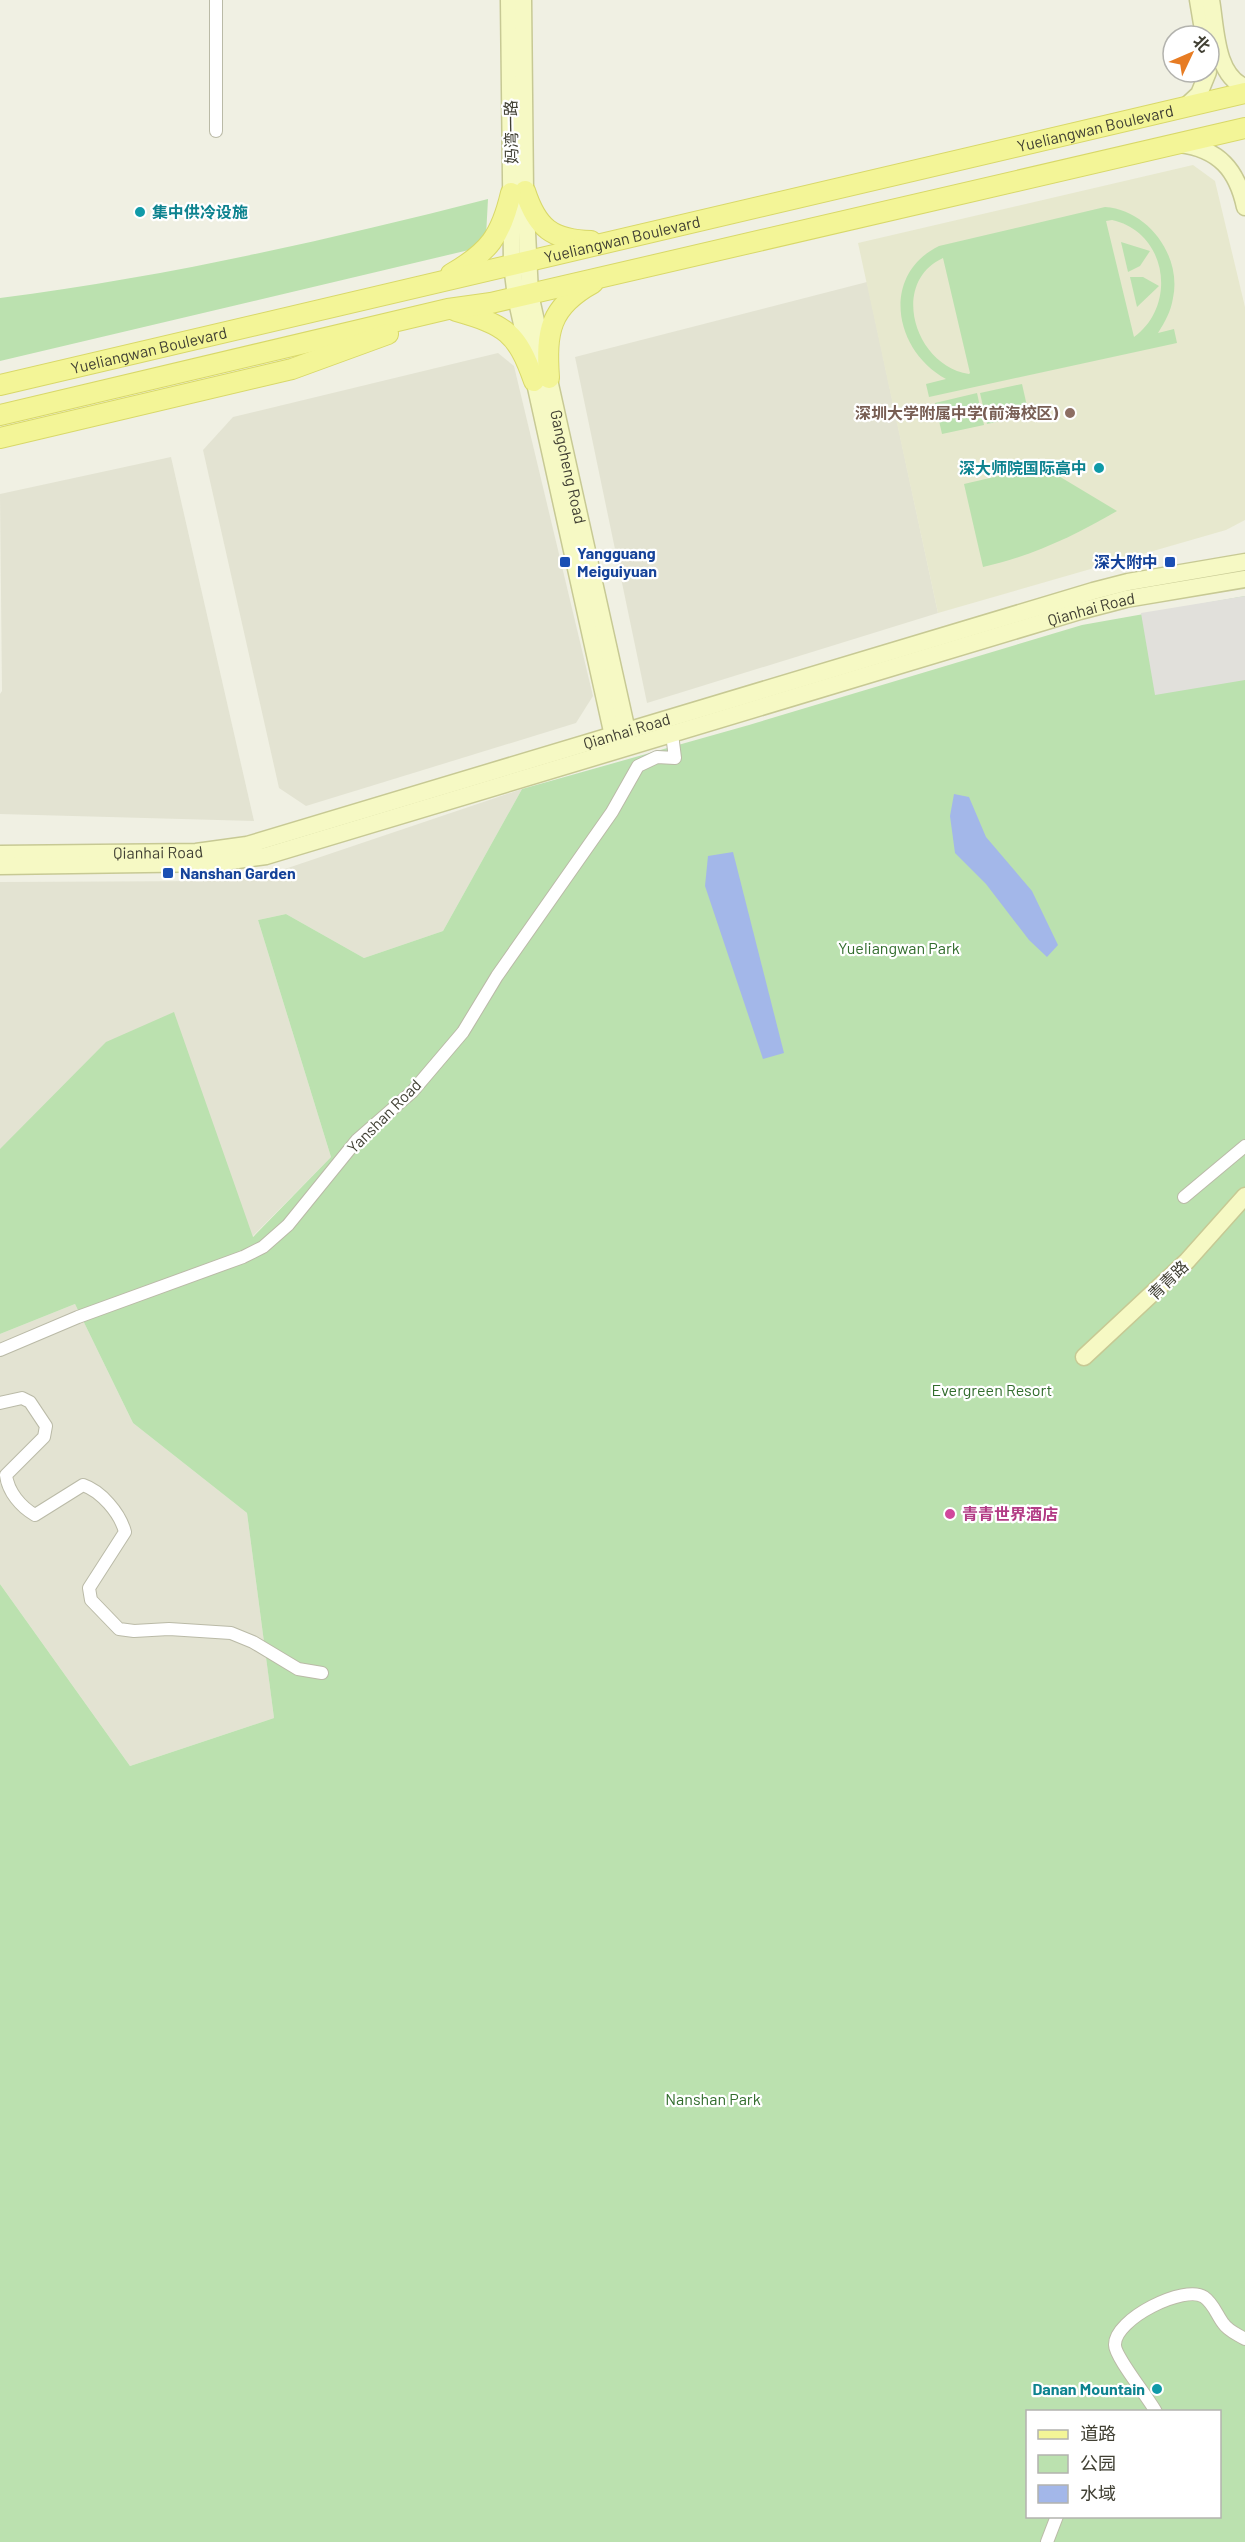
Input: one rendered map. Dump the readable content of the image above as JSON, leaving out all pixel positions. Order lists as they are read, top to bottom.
{
  "streets": {
    "main road": ["Yueliangwan Boulevard"],
    "street": [
      "妈湾一路",
      "Gangcheng Road",
      "Qianhai Road",
      "Yanshan Road",
      "青青路"
    ]
  },
  "crossings": [
    ["Yueliangwan Boulevard", "妈湾一路"],
    ["Yueliangwan Boulevard", "Gangcheng Road"],
    ["妈湾一路", "Gangcheng Road"],
    ["Gangcheng Road", "Qianhai Road"],
    ["Qianhai Road", "Yanshan Road"]
  ],
  "parks": ["Yueliangwan Park", "Evergreen Resort", "Nanshan Park"],
  "places": {
    "other": [
      "集中供冷设施",
      "深圳大学附属中学(前海校区)",
      "深大师院国际高中",
      "青青世界酒店",
      "Danan Mountain"
    ],
    "transit": ["Yangguang Meiguiyuan", "深大附中", "Nanshan Garden"]
  },
  "legend": ["道路", "公园", "水域"],
  "north": "top right"
}
